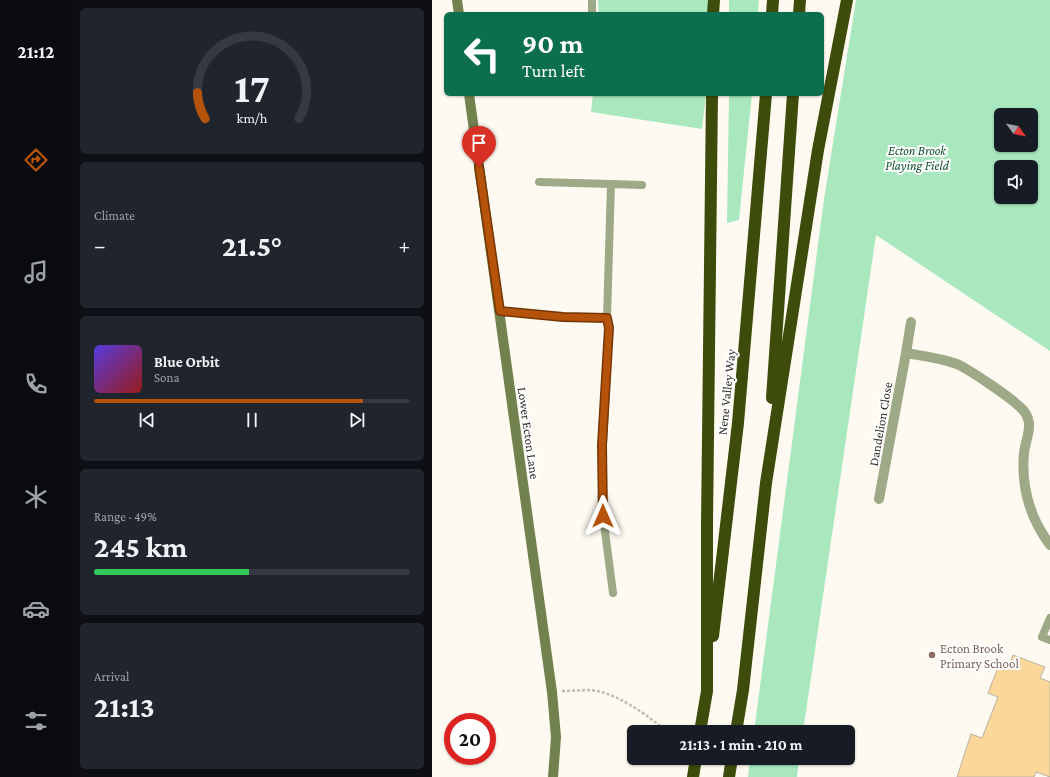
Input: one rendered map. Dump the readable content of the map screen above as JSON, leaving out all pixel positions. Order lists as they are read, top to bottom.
{
  "streets": {
    "highway": ["Nene Valley Way"],
    "street": ["Dandelion Close", "Lower Ecton Lane"]
  },
  "parks": ["Ecton Brook Playing Field"],
  "places": ["Ecton Brook Primary School"],
  "north": "bottom right",
  "page": {
    "tabs": "21:12",
    "turn": ["90 m", "Turn left"],
    "tile": [
      "Climate",
      ["Range · 49%", "245 km"],
      ["Arrival", "21:13"]
    ],
    "heat": ["−", "21.5°", "+"],
    "song": ["Blue Orbit", "Sona"],
    "limit": "20",
    "trip": "21:13 · 1 min · 210 m",
    "gauge": ["17", "km/h"]
  }
}
